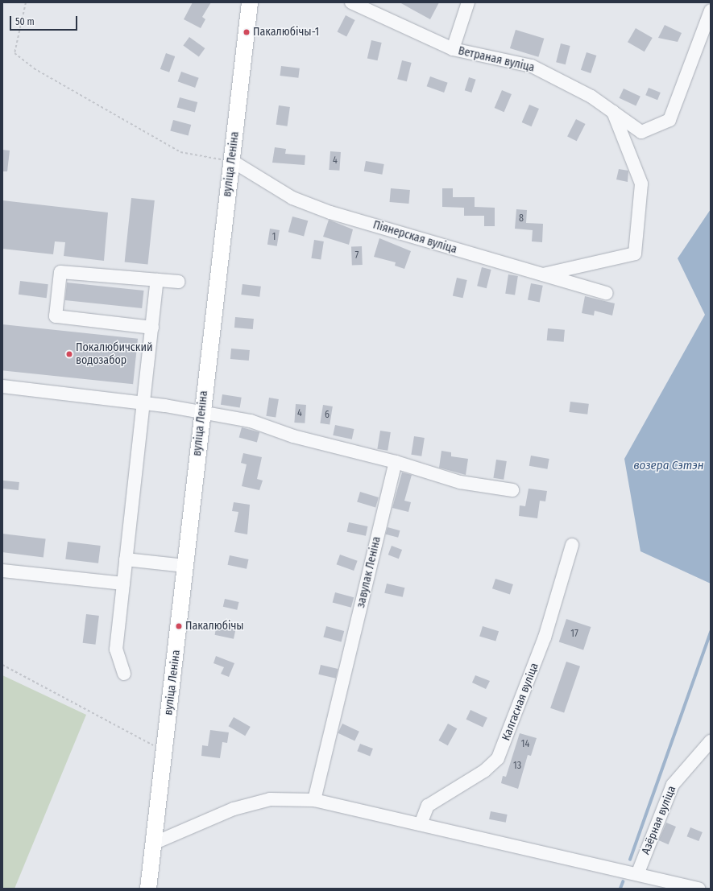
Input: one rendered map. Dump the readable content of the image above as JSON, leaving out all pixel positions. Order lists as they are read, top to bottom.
{
  "streets": {
    "main road": ["вуліца Леніна"],
    "street": [
      "Ветраная вуліца",
      "Піянерская вуліца",
      "завулак Леніна",
      "Калгасная вуліца",
      "Азёрная вуліца"
    ]
  },
  "crossings": [
    ["вуліца Леніна", "Піянерская вуліца"]
  ],
  "water": ["возера Сэтэн"],
  "places": ["Пакалюбічы-1", "Покалюбичский водозабор", "Пакалюбічы"],
  "house_numbers": [
    "4",
    "8",
    "1",
    "7",
    "4",
    "6",
    "17",
    "14",
    "13"
  ],
  "scale_bar": "50 m"
}
